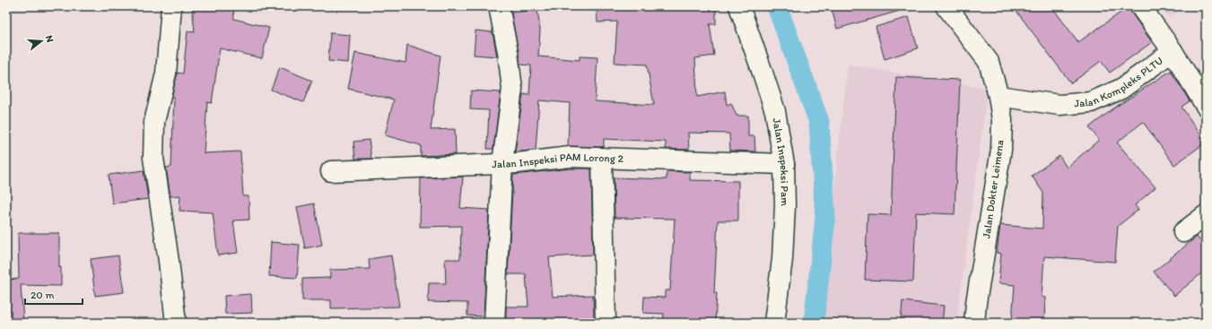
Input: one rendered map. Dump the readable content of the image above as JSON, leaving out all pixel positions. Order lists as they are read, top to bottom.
{
  "streets": {
    "street": [
      "Jalan Kompleks PLTU",
      "Jalan Inspeksi PAM Lorong 2",
      "Jalan Inspeksi Pam",
      "Jalan Dokter Leimena"
    ]
  },
  "crossings": [
    ["Jalan Kompleks PLTU", "Jalan Dokter Leimena"],
    ["Jalan Inspeksi PAM Lorong 2", "Jalan Inspeksi Pam"]
  ],
  "scale_bar": "20 m",
  "north": "right"
}
